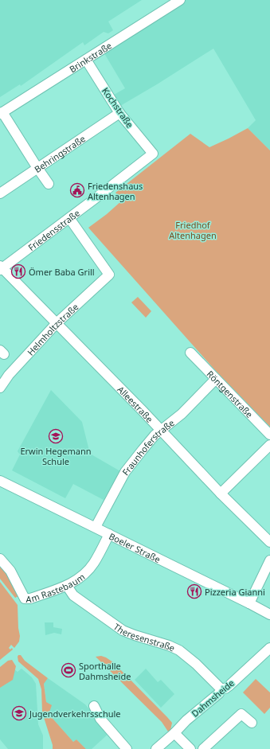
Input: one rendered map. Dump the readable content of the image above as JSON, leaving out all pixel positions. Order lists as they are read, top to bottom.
{
  "streets": {
    "street": [
      "Brinkstraße",
      "Kochstraße",
      "Behringstraße",
      "Friedensstraße",
      "Helmholtzstraße",
      "Röntgenstraße",
      "Alleestraße",
      "Fraunhoferstraße",
      "Boeler Straße",
      "Am Rastebaum",
      "Theresenstraße",
      "Dahmsheide"
    ]
  },
  "crossings": [
    ["Brinkstraße", "Kochstraße"],
    ["Kochstraße", "Behringstraße"],
    ["Kochstraße", "Friedensstraße"],
    ["Friedensstraße", "Helmholtzstraße"],
    ["Friedensstraße", "Alleestraße"],
    ["Helmholtzstraße", "Alleestraße"],
    ["Röntgenstraße", "Fraunhoferstraße"],
    ["Alleestraße", "Fraunhoferstraße"],
    ["Fraunhoferstraße", "Boeler Straße"],
    ["Boeler Straße", "Am Rastebaum"],
    ["Am Rastebaum", "Theresenstraße"],
    ["Theresenstraße", "Dahmsheide"]
  ],
  "parks": ["Friedhof Altenhagen"],
  "places": {
    "public building": ["Friedenshaus Altenhagen"],
    "restaurant": ["Ömer Baba Grill", "Pizzeria Gianni"],
    "school or university": ["Erwin Hegemann Schule", "Jugendverkehrsschule"],
    "sports": ["Sporthalle Dahmsheide"]
  }
}
